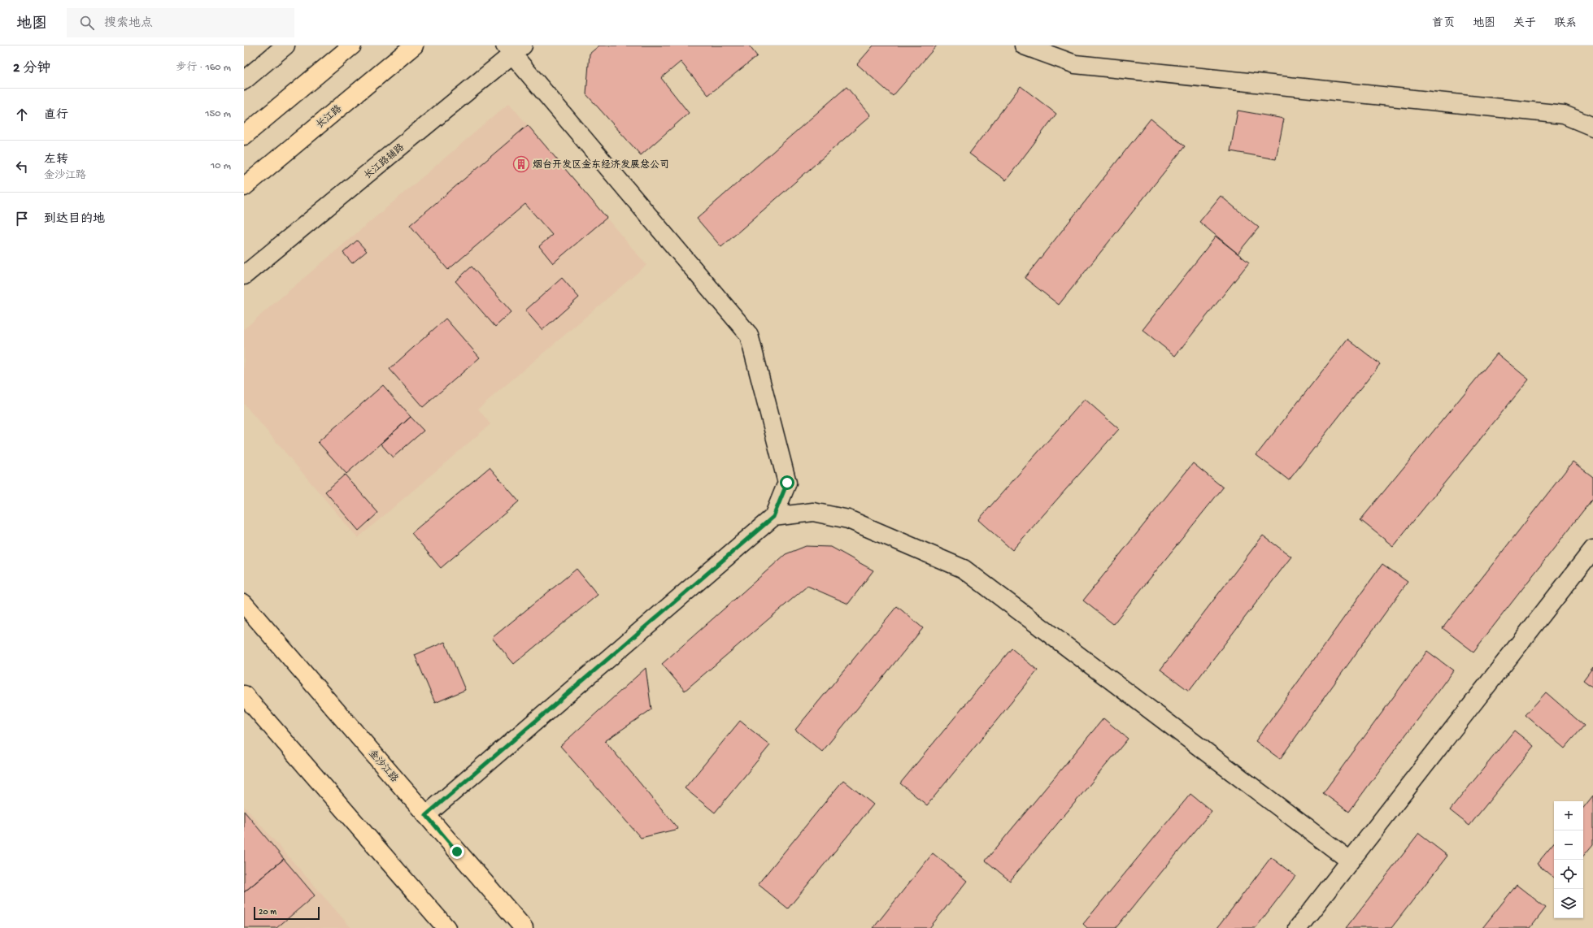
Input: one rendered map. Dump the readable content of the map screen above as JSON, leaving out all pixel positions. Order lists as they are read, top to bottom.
{
  "streets": {
    "main road": ["长江路", "金沙江路"],
    "lane": ["长江路辅路"]
  },
  "places": {
    "building": ["烟台开发区金东经济发展总公司"]
  },
  "scale_bar": "20 m",
  "page": {
    "header": "地图",
    "search": "搜索地点",
    "nav": [
      "首页",
      "地图",
      "关于",
      "联系"
    ],
    "heading": ["2 分钟", "步行 · 160 m"],
    "list": [
      ["直行", "150 m"],
      ["左转", "金沙江路", "10 m"],
      "到达目的地"
    ],
    "map_buttons": ["+", "−"],
    "scale": "20 m"
  }
}
